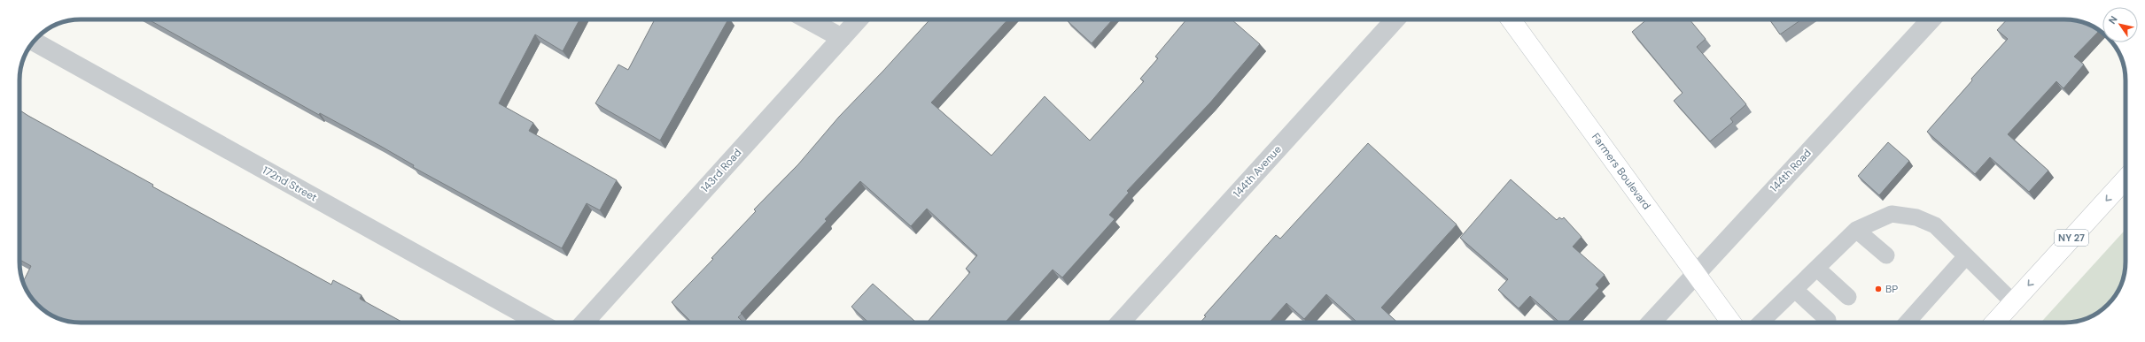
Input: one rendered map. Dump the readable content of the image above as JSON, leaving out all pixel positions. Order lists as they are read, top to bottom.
{
  "streets": {
    "main road": ["Farmers Boulevard", "NY 27"],
    "street": [
      "143rd Road",
      "144th Road",
      "144th Avenue",
      "172nd Street"
    ]
  },
  "crossings": [
    ["144th Road", "Farmers Boulevard"]
  ],
  "places": ["BP"],
  "north": "top left"
}
